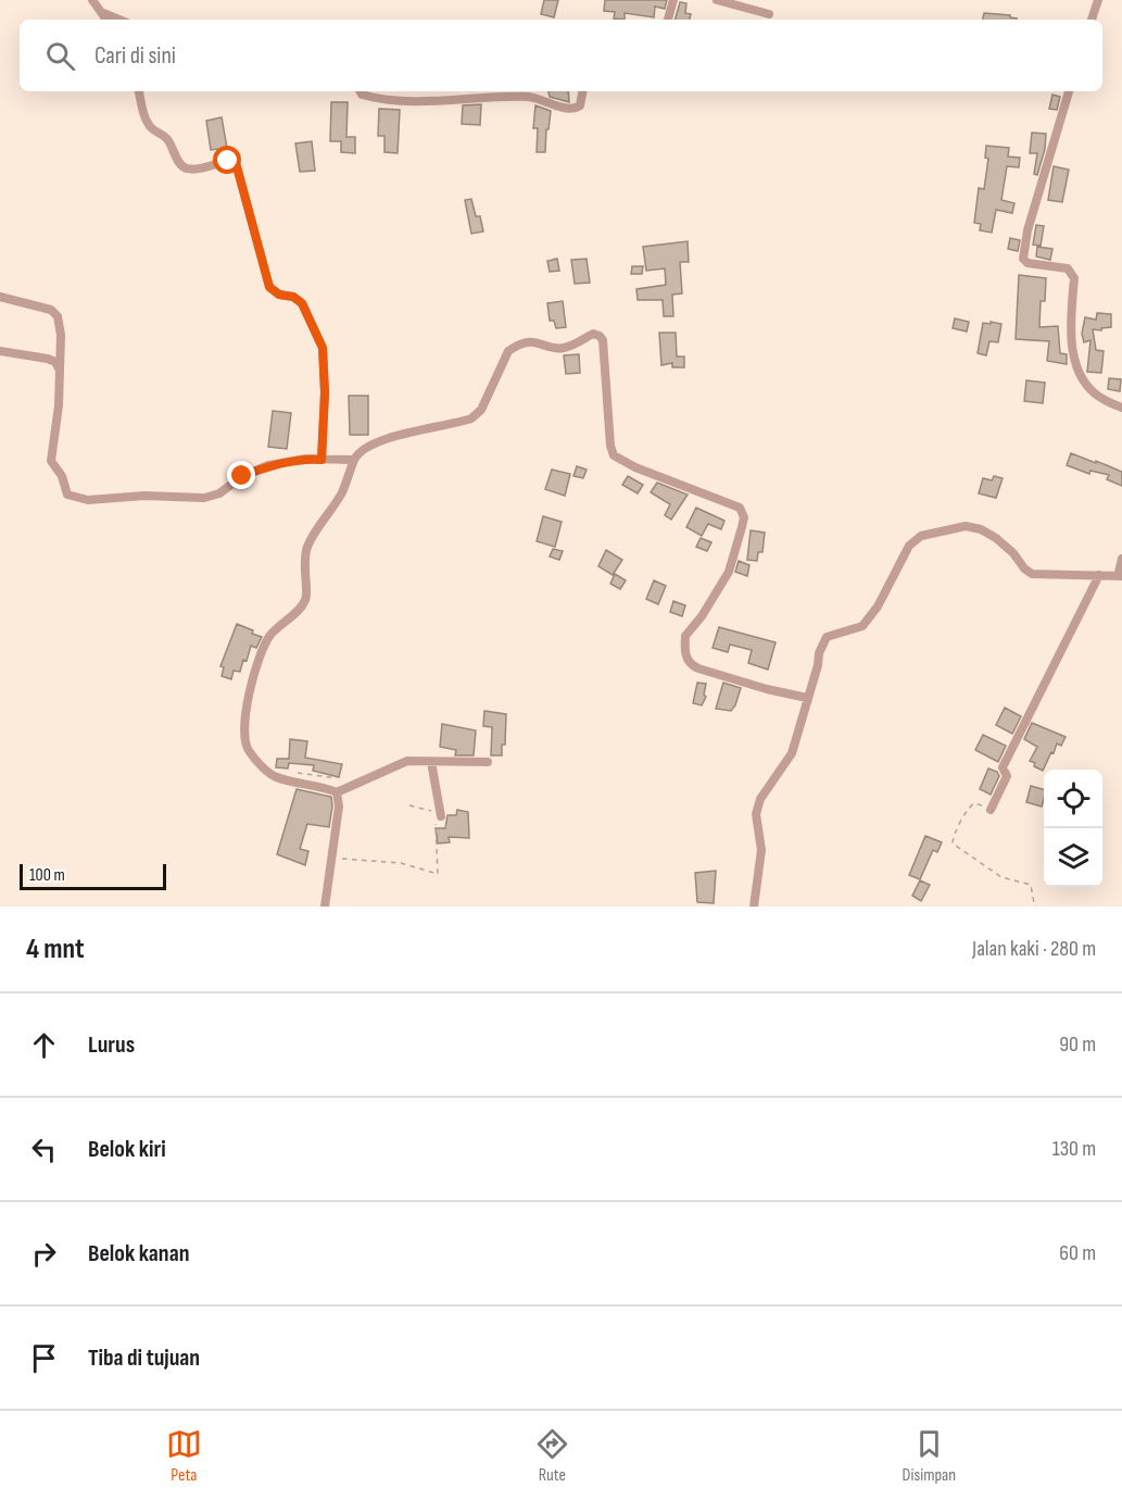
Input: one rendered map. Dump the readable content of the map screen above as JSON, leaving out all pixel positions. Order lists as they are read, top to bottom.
{
  "scale_bar": "100 m",
  "page": {
    "search": "Cari di sini",
    "scale": "100 m",
    "heading": ["4 mnt", "Jalan kaki · 280 m"],
    "list": [
      ["Lurus", "90 m"],
      ["Belok kiri", "130 m"],
      ["Belok kanan", "60 m"],
      "Tiba di tujuan"
    ],
    "nav": ["Peta", "Rute", "Disimpan"]
  }
}
